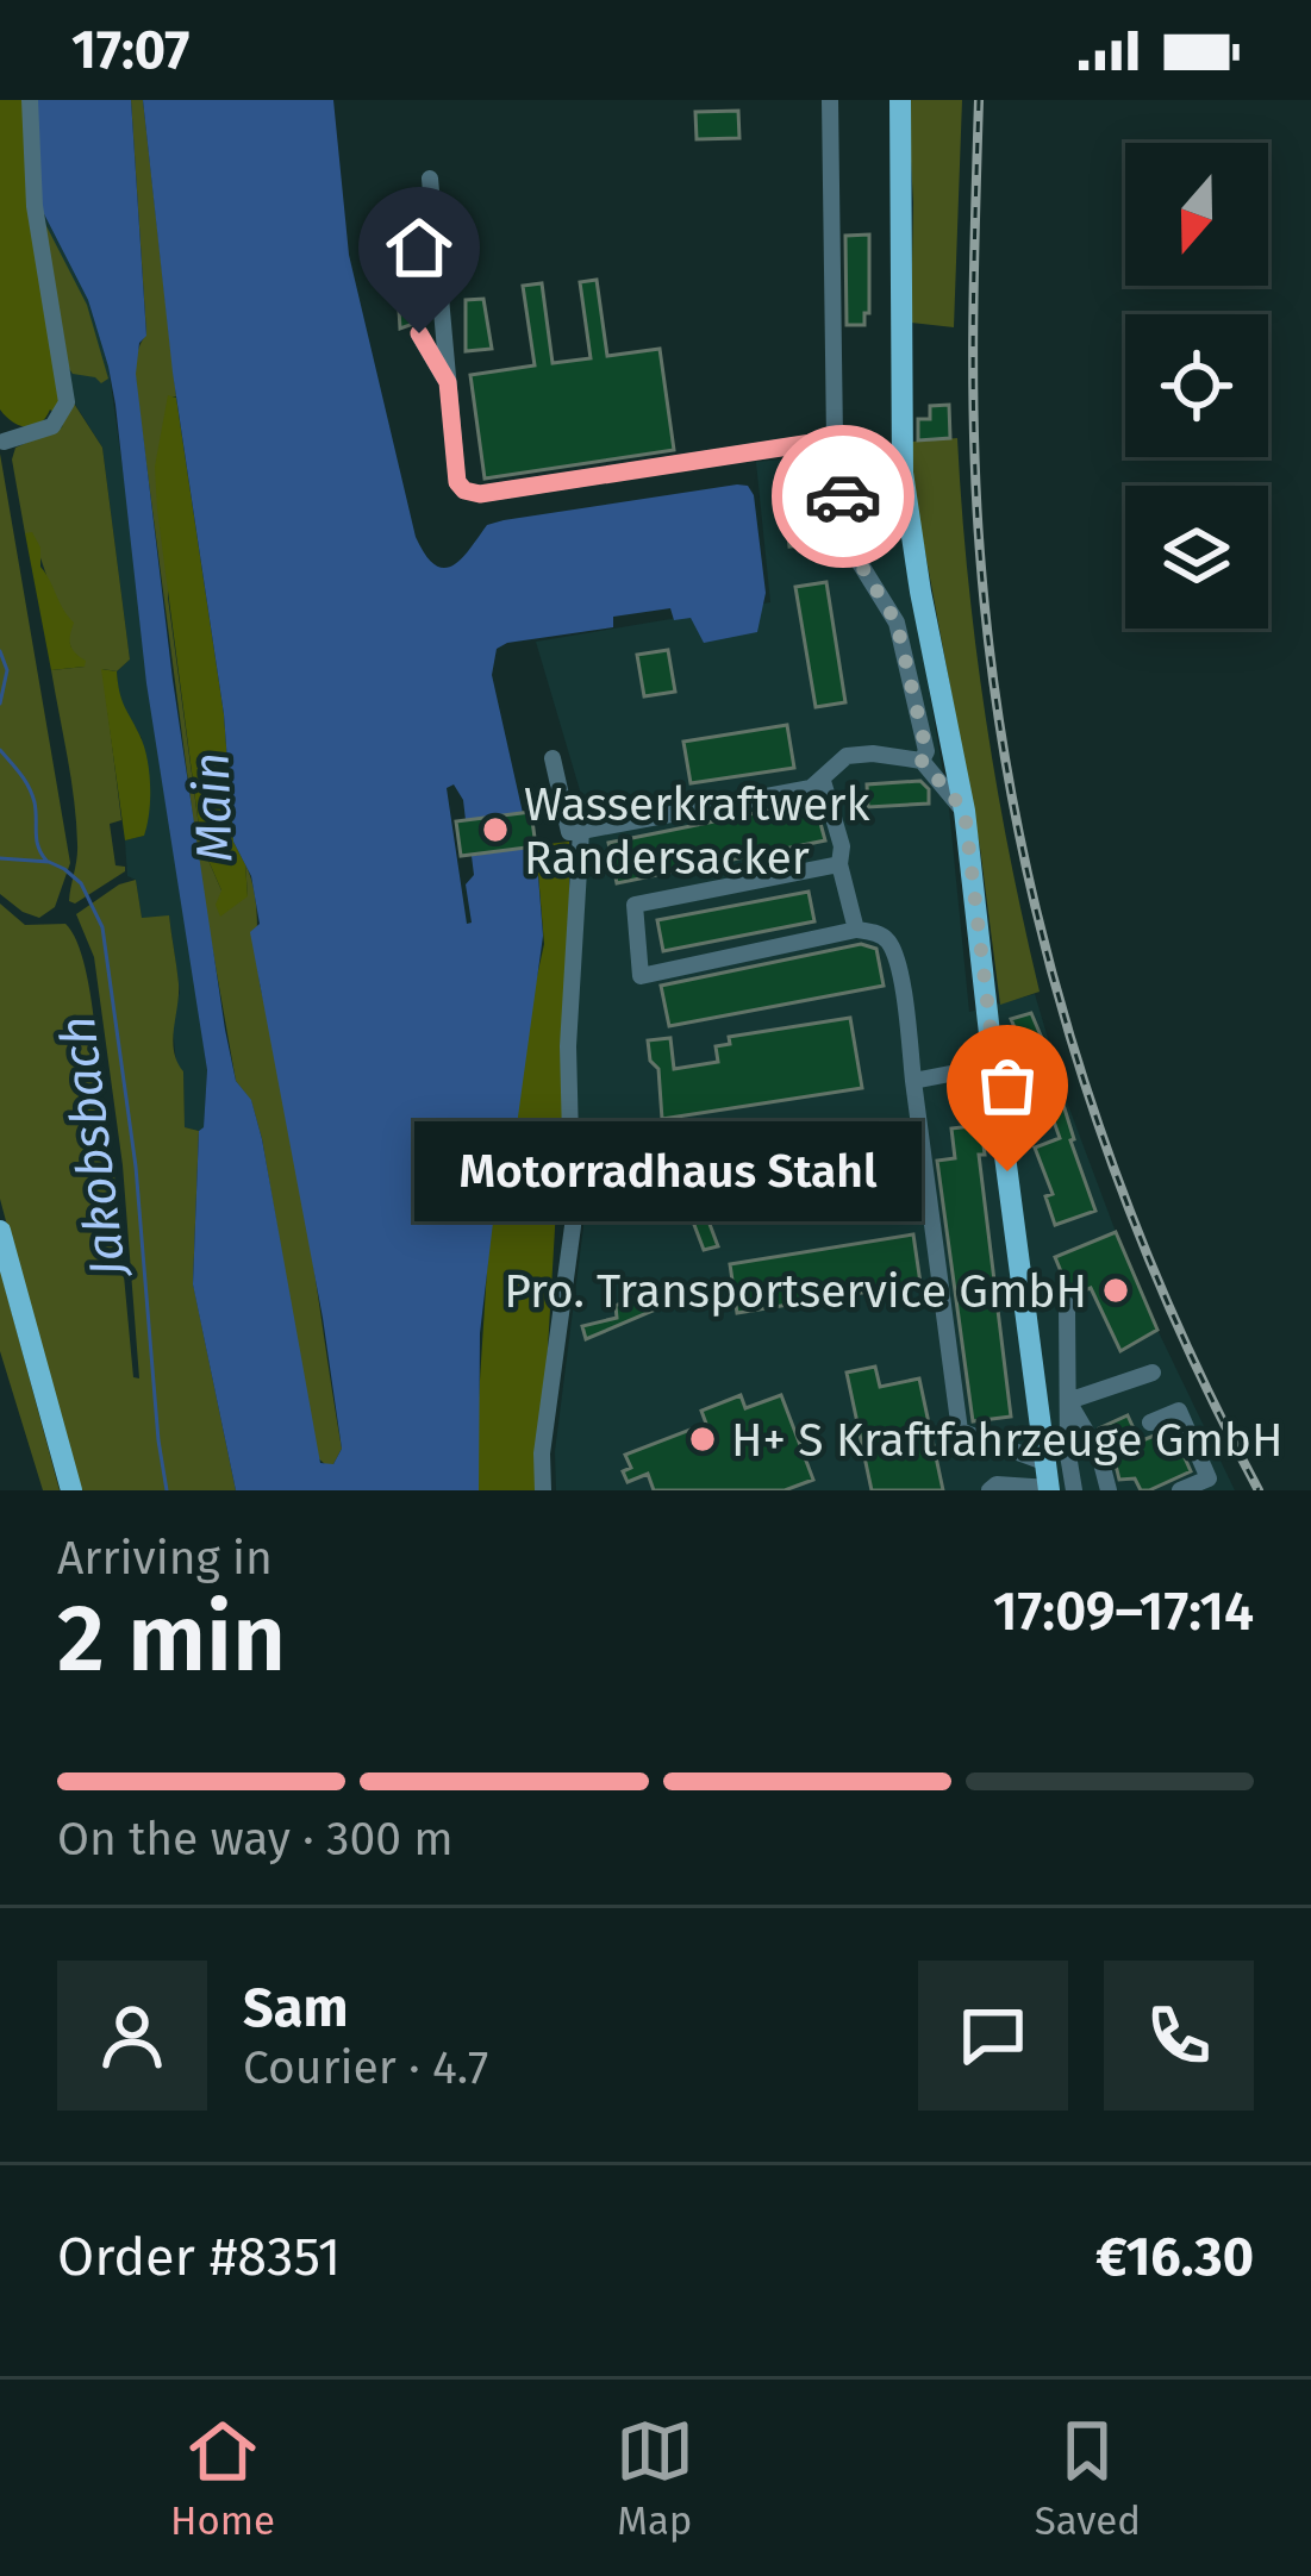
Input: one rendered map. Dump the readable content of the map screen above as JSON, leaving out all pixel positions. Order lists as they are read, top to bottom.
{
  "water": ["Main", "Jakobsbach"],
  "places": [
    "Wasserkraftwerk Randersacker",
    "Motorradhaus Stahl",
    "Pro. Transportservice GmbH",
    "H+ S Kraftfahrzeuge GmbH"
  ],
  "north": "bottom",
  "page": {
    "status": "17:07",
    "bubble": "Motorradhaus Stahl",
    "heading": ["2 min", "Arriving in", "17:09–17:14"],
    "panel": [
      "Sam",
      "Courier · 4.7",
      "Order #8351",
      "€16.30"
    ],
    "bar": "On the way · 300 m",
    "tabs": ["Home", "Map", "Saved"]
  }
}
